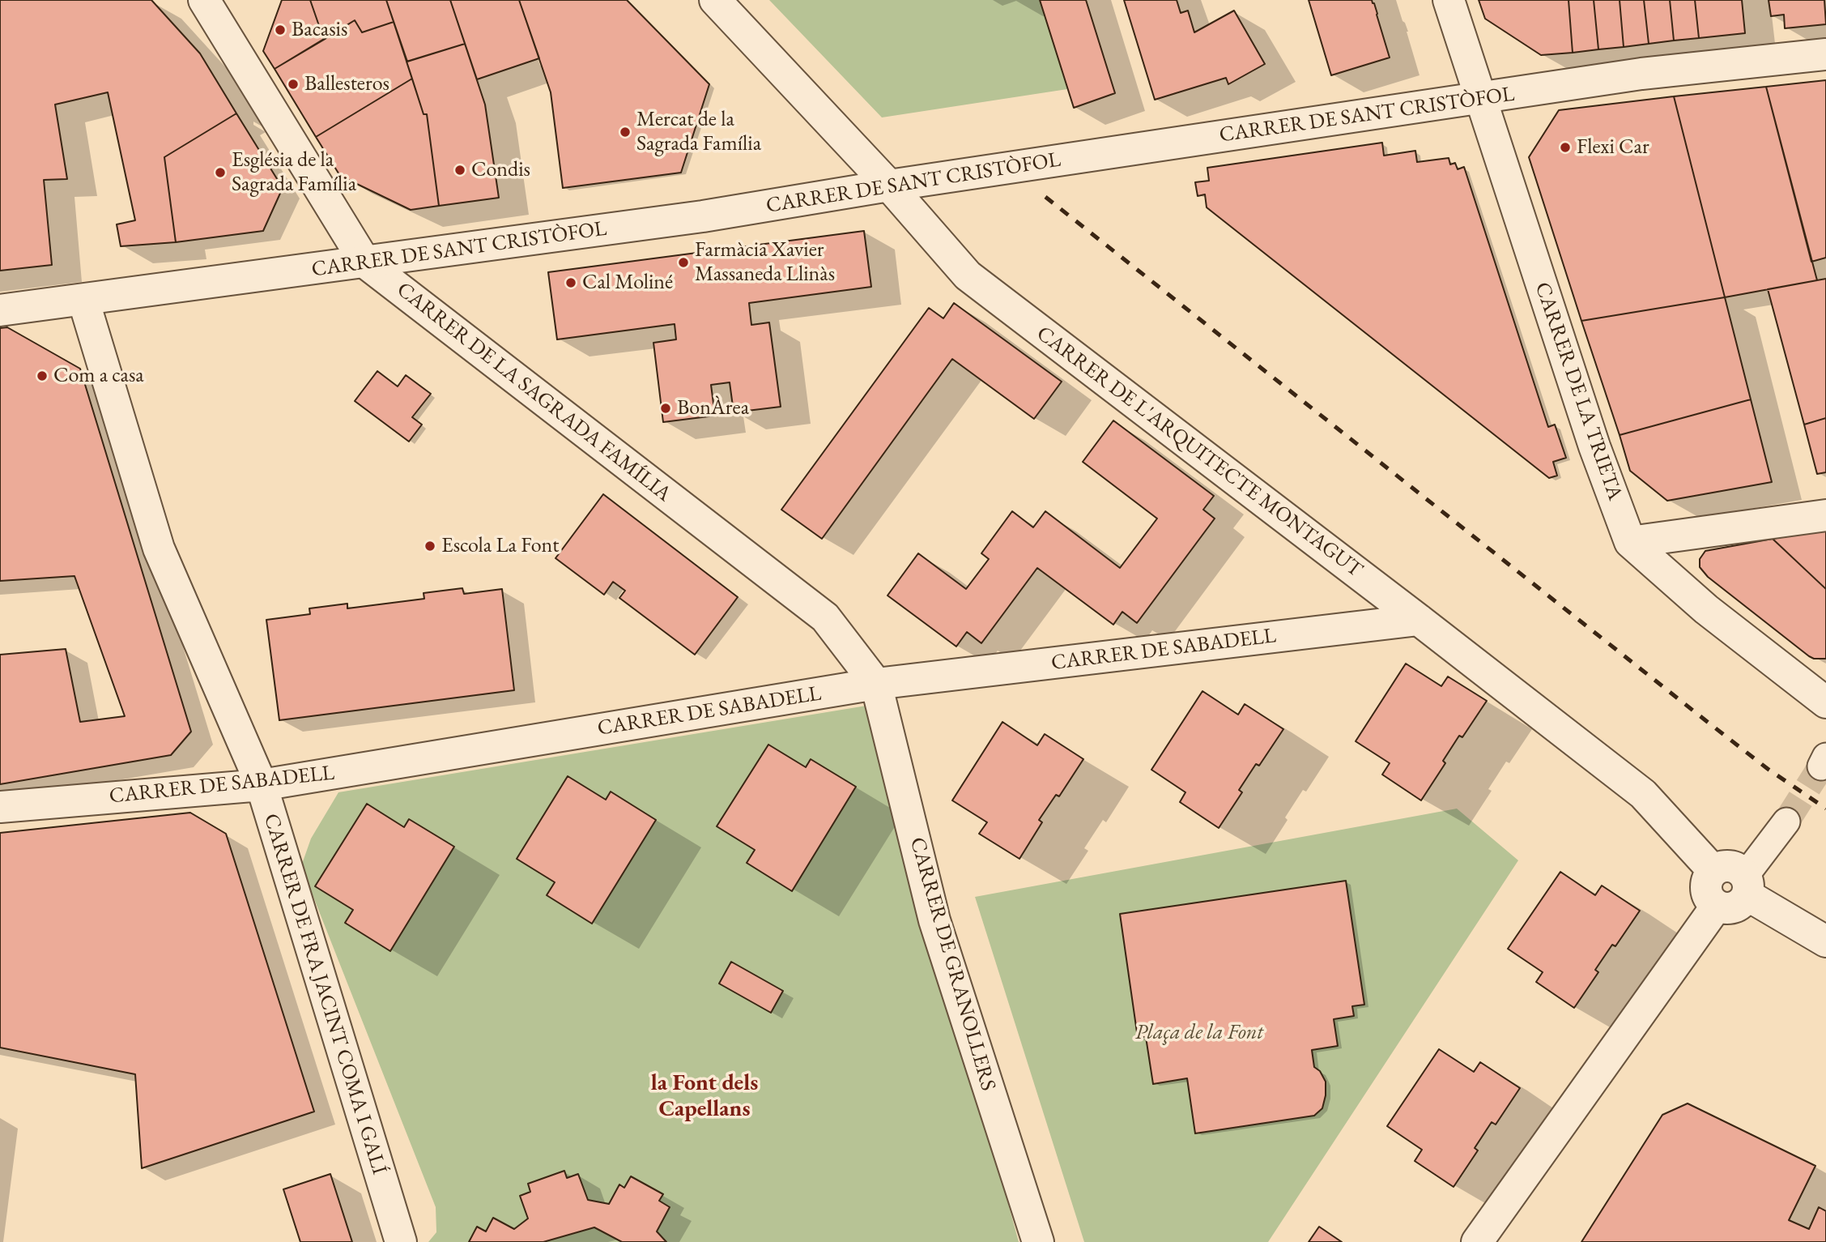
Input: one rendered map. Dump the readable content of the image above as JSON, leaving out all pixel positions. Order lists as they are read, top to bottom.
{
  "streets": {
    "street": [
      "CARRER DE SANT CRISTÒFOL",
      "CARRER DE LA TRIETA",
      "CARRER DE LA SAGRADA FAMÍLIA",
      "CARRER DE L'ARQUITECTE MONTAGUT",
      "CARRER DE SABADELL",
      "CARRER DE GRANOLLERS",
      "CARRER DE FRA JACINT COMA I GALÍ"
    ]
  },
  "crossings": [
    ["CARRER DE SANT CRISTÒFOL", "CARRER DE LA TRIETA"],
    ["CARRER DE SANT CRISTÒFOL", "CARRER DE LA SAGRADA FAMÍLIA"],
    ["CARRER DE SANT CRISTÒFOL", "CARRER DE L'ARQUITECTE MONTAGUT"],
    ["CARRER DE SANT CRISTÒFOL", "CARRER DE FRA JACINT COMA I GALÍ"],
    ["CARRER DE LA SAGRADA FAMÍLIA", "CARRER DE SABADELL"],
    ["CARRER DE LA SAGRADA FAMÍLIA", "CARRER DE GRANOLLERS"],
    ["CARRER DE L'ARQUITECTE MONTAGUT", "CARRER DE SABADELL"],
    ["CARRER DE SABADELL", "CARRER DE GRANOLLERS"],
    ["CARRER DE SABADELL", "CARRER DE FRA JACINT COMA I GALÍ"]
  ],
  "districts": ["la Font dels Capellans"],
  "parks": ["Plaça de la Font"],
  "places": [
    "Bacasis",
    "Ballesteros",
    "Mercat de la Sagrada Família",
    "Flexi Car",
    "Condis",
    "Església de la Sagrada Família",
    "Farmàcia Xavier Massaneda Llinàs",
    "Cal Moliné",
    "Com a casa",
    "BonÀrea",
    "Escola La Font"
  ]
}
